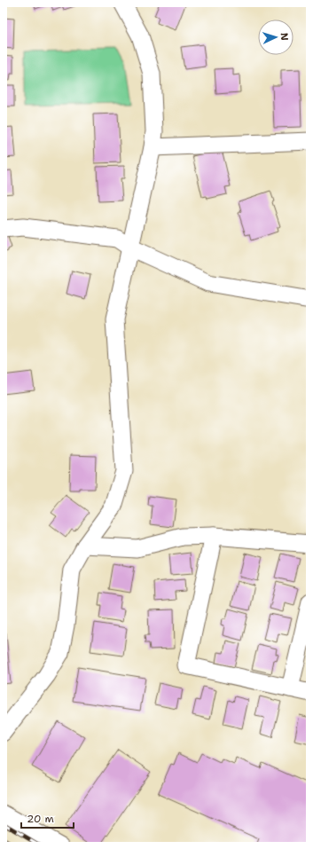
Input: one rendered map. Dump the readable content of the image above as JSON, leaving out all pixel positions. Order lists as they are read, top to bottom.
{
  "scale_bar": "20 m",
  "north": "right"
}
